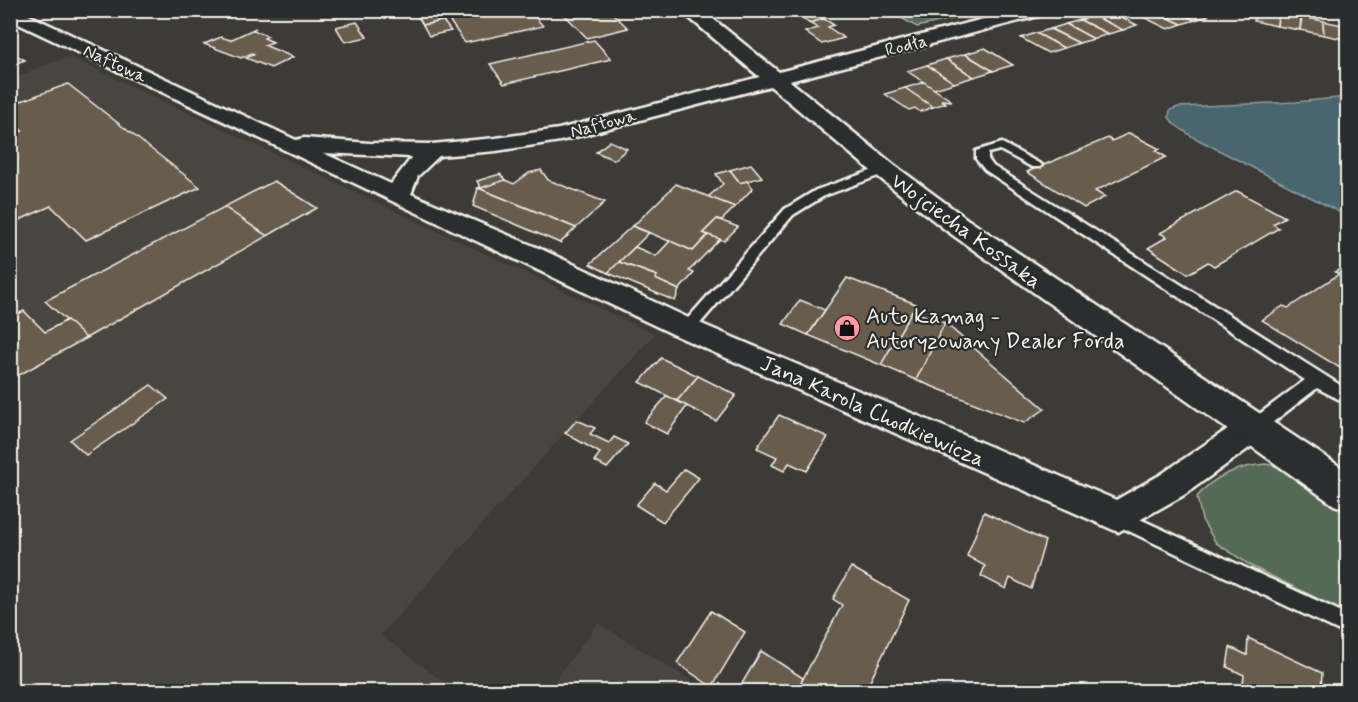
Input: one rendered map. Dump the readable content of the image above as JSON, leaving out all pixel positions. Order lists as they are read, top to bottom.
{
  "streets": {
    "street": [
      "Rodła",
      "Naftowa",
      "Wojciecha Kossaka",
      "Jana Karola Chodkiewicza"
    ]
  },
  "crossings": [
    ["Rodła", "Naftowa"],
    ["Rodła", "Wojciecha Kossaka"],
    ["Naftowa", "Wojciecha Kossaka"],
    ["Naftowa", "Jana Karola Chodkiewicza"]
  ],
  "places": {
    "shop": ["Auto Kamag - Autoryzowany Dealer Forda"]
  }
}
